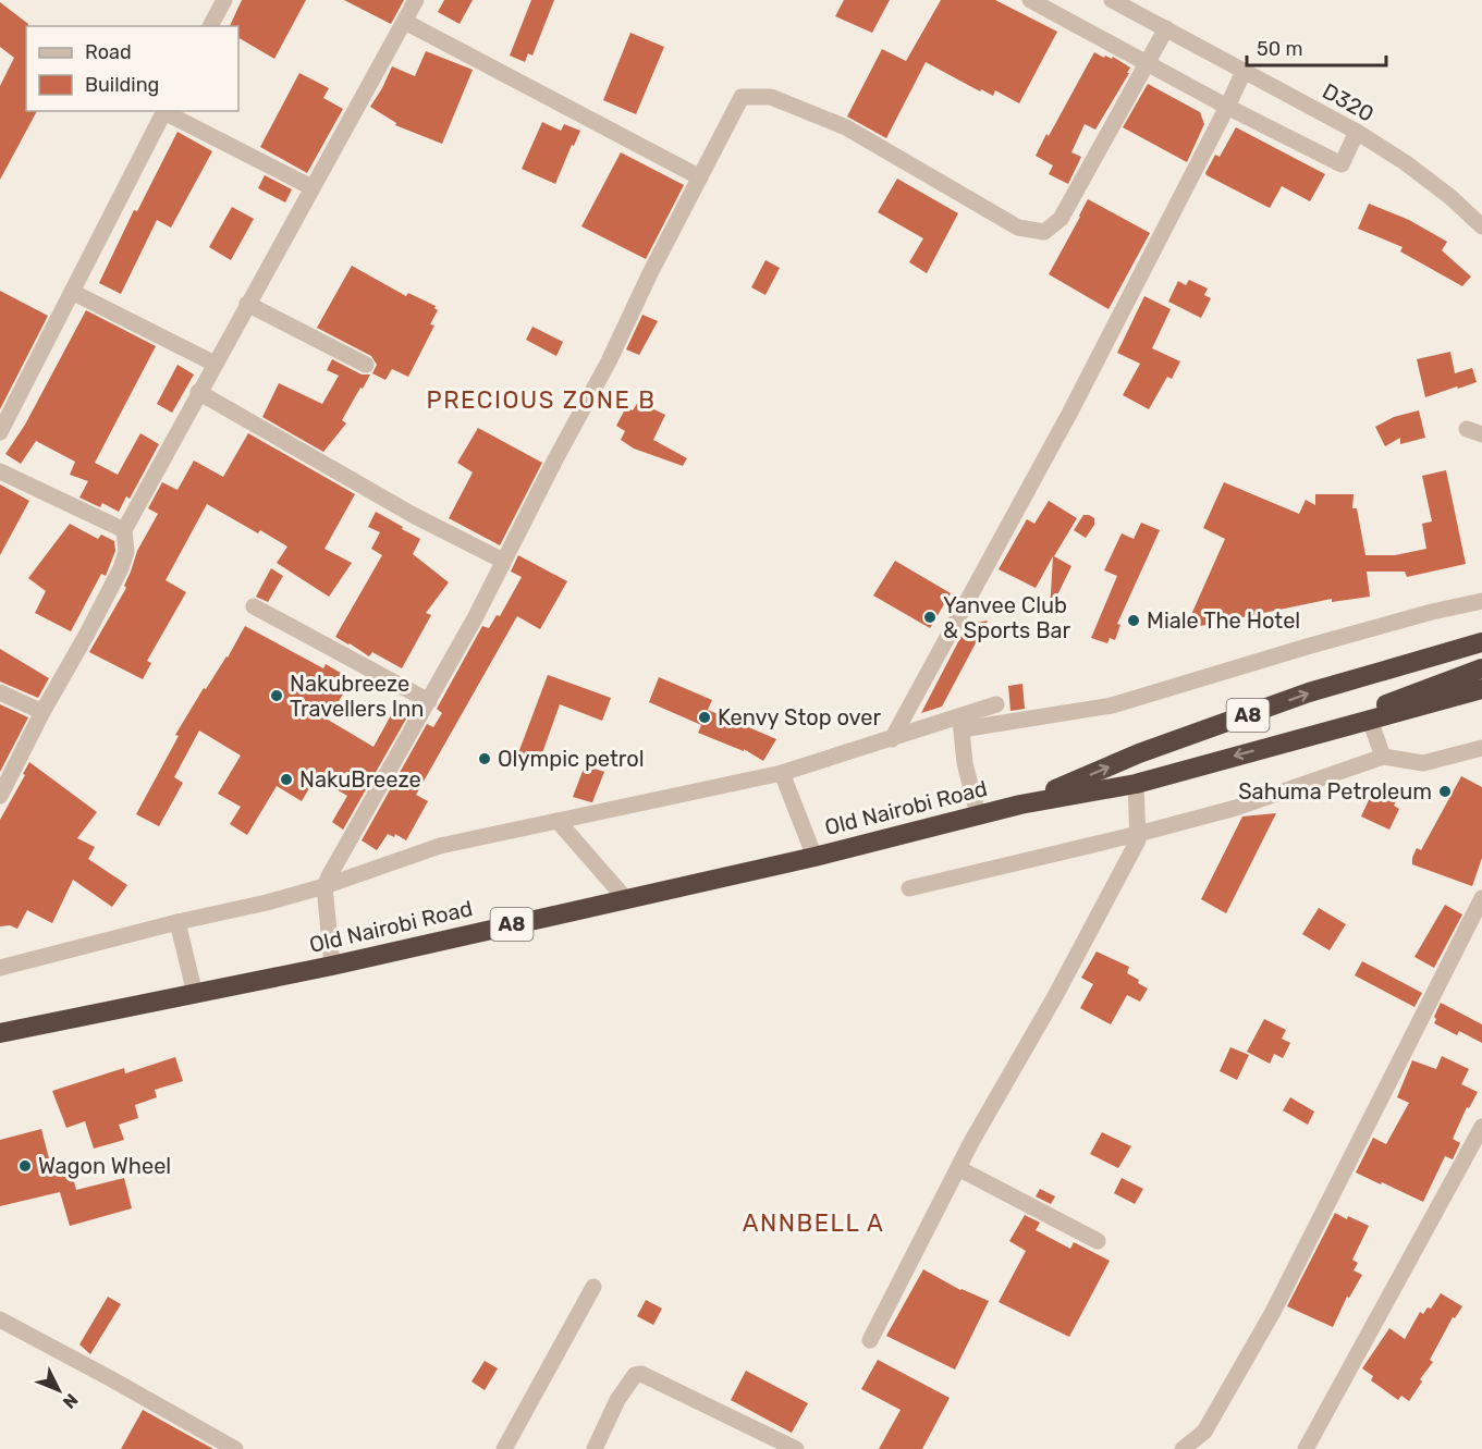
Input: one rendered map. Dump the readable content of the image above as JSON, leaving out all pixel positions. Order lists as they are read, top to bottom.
{
  "streets": {
    "highway": ["A8", "Old Nairobi Road"],
    "street": ["D320"]
  },
  "districts": ["PRECIOUS ZONE B", "ANNBELL A"],
  "places": [
    "Yanvee Club & Sports Bar",
    "Miale The Hotel",
    "Nakubreeze Travellers Inn",
    "Kenvy Stop over",
    "Olympic petrol",
    "NakuBreeze",
    "Sahuma Petroleum",
    "Wagon Wheel"
  ],
  "legend": ["Road", "Building"],
  "scale_bar": "50 m",
  "north": "bottom right"
}
